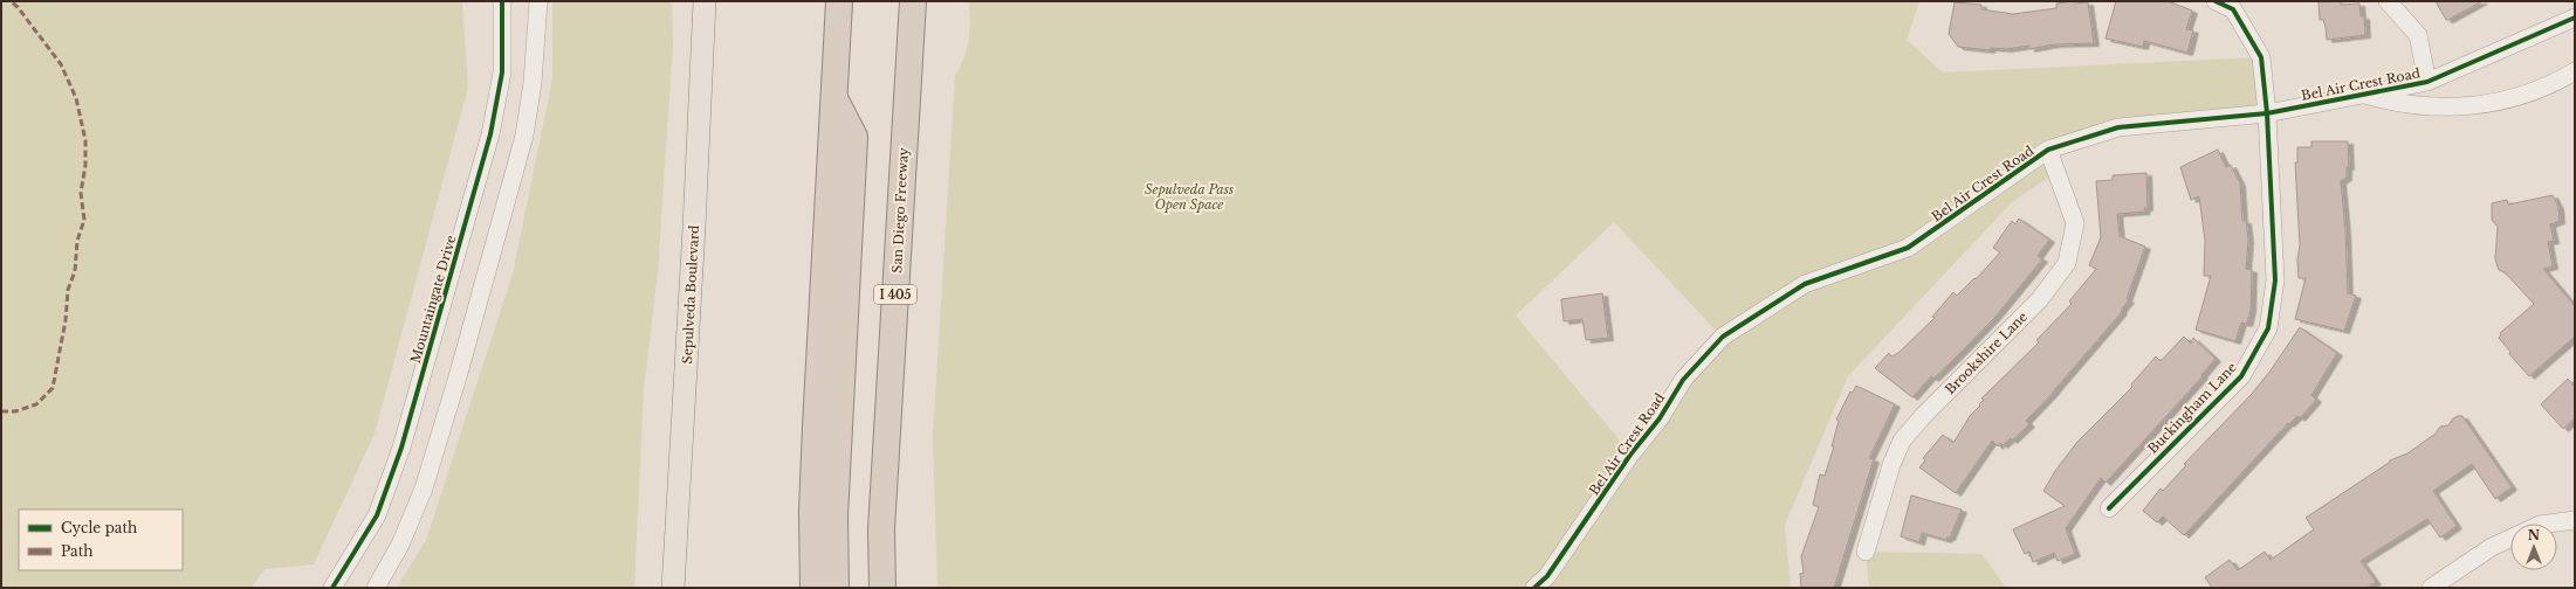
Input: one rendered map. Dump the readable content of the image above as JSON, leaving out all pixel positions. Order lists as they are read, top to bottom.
{
  "streets": {
    "highway": ["San Diego Freeway", "I 405"],
    "main road": ["Sepulveda Boulevard"],
    "street": [
      "Bel Air Crest Road",
      "Mountaingate Drive",
      "Brookshire Lane",
      "Buckingham Lane"
    ]
  },
  "crossings": [
    ["Bel Air Crest Road", "Brookshire Lane"],
    ["Bel Air Crest Road", "Buckingham Lane"]
  ],
  "parks": ["Sepulveda Pass Open Space"],
  "legend": ["Cycle path", "Path"],
  "north": "top"
}
